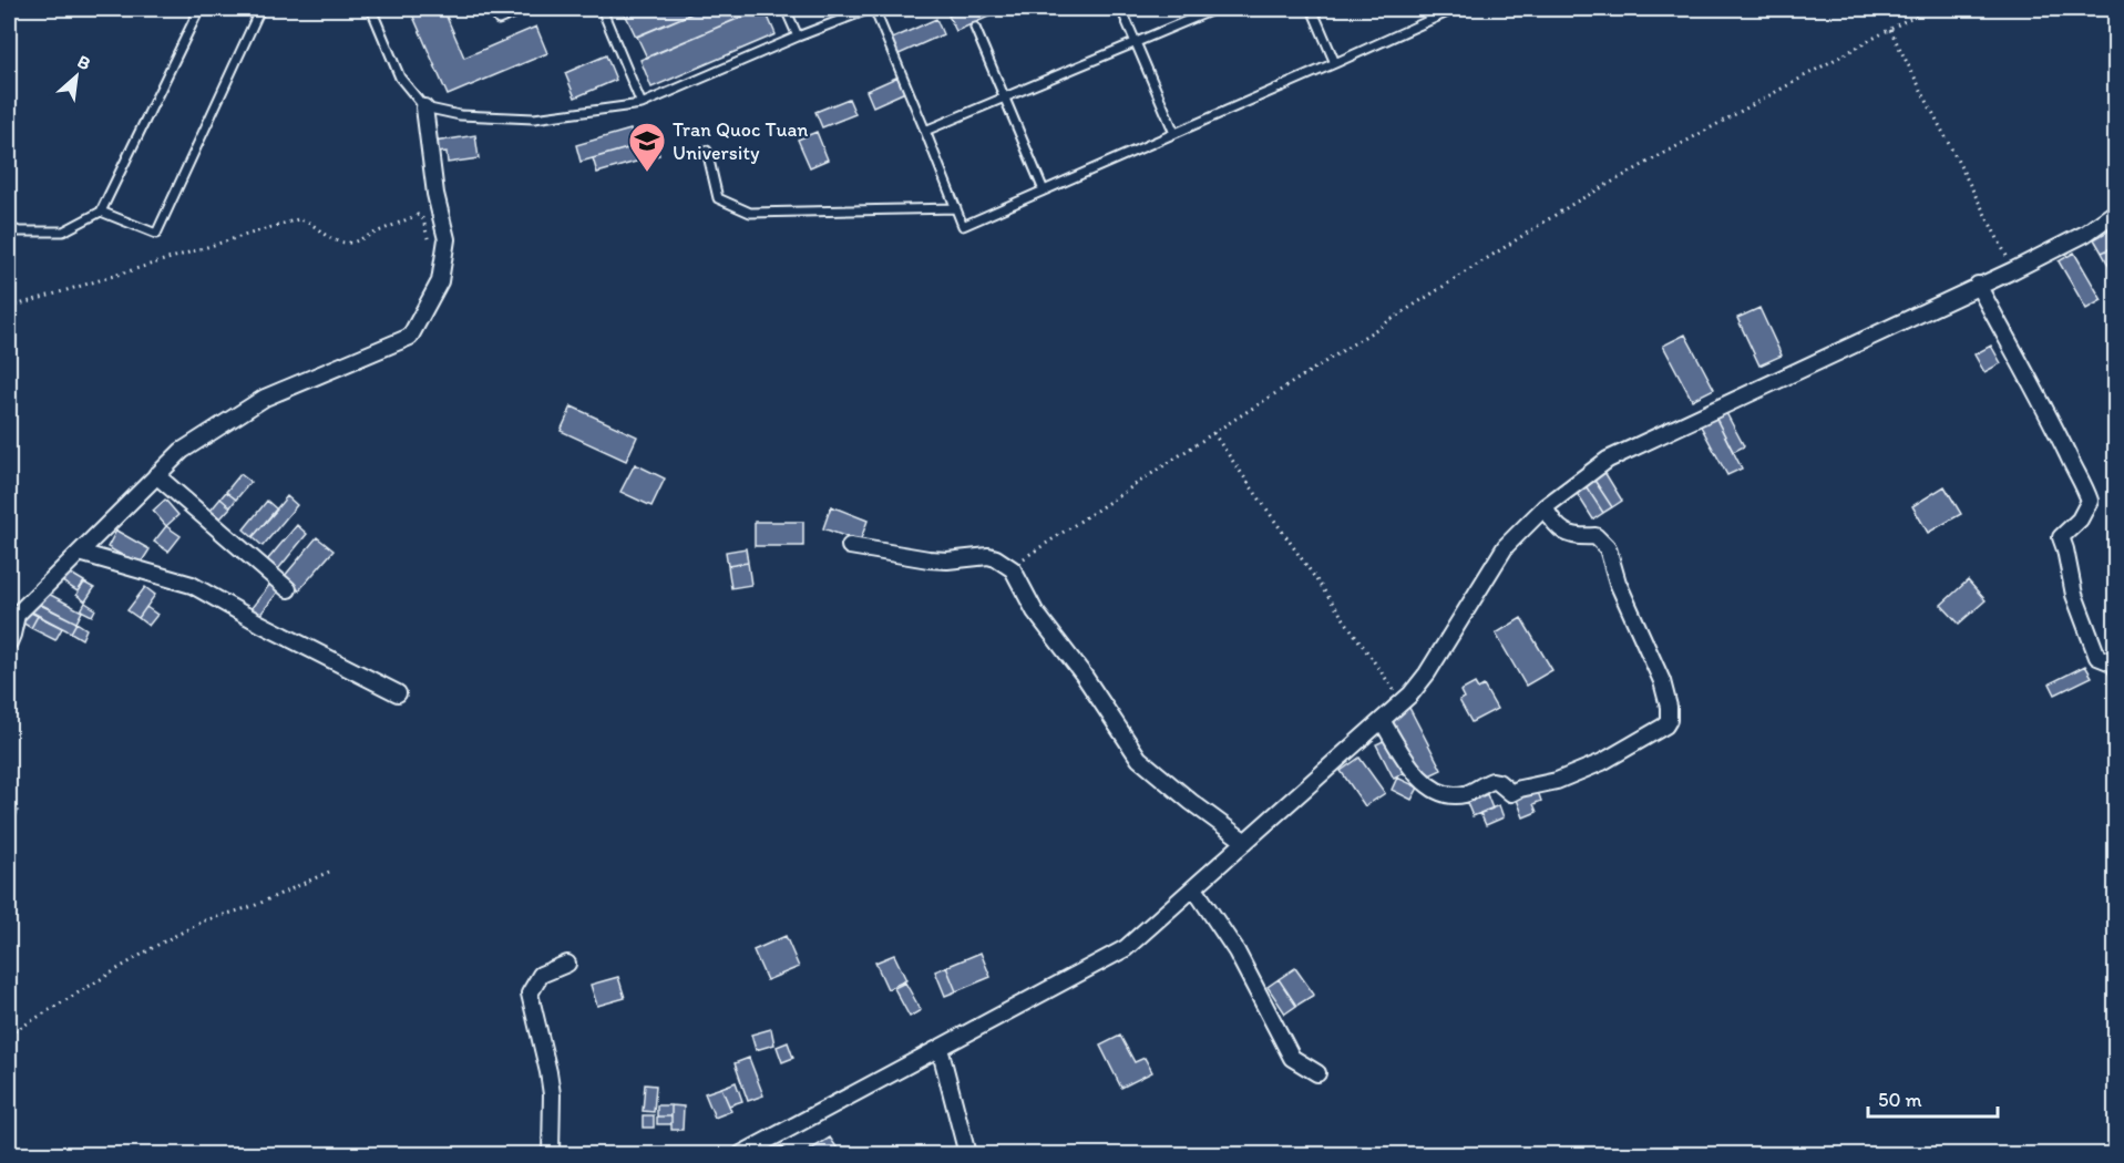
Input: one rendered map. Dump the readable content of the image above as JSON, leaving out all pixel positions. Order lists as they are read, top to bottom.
{
  "places": {
    "school or university": ["Tran Quoc Tuan University"]
  },
  "scale_bar": "50 m",
  "north": "top right"
}
